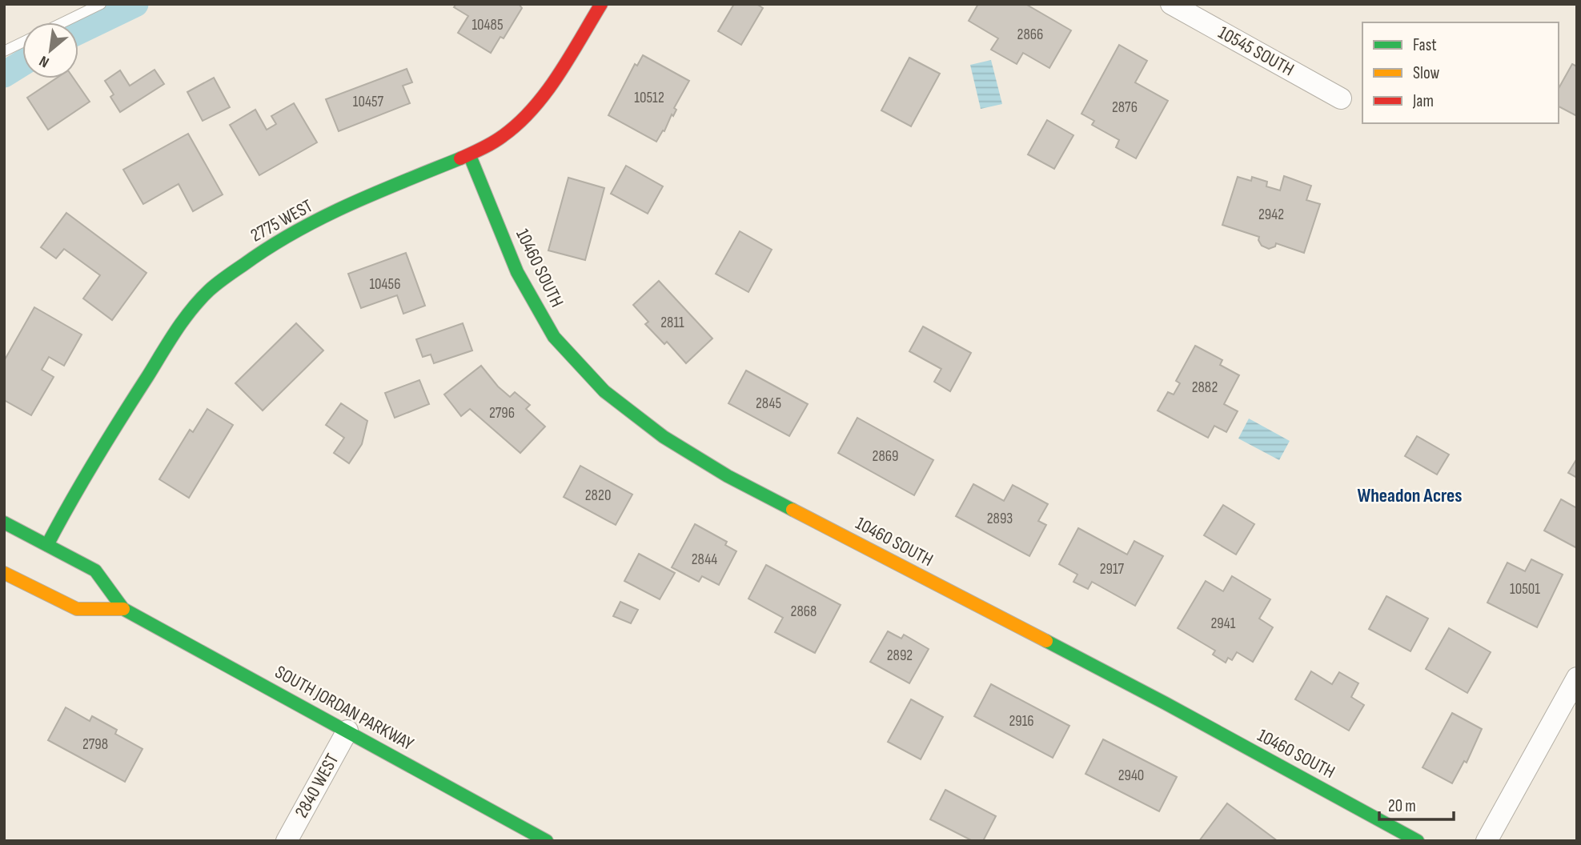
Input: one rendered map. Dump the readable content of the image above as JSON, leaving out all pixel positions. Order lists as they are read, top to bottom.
{
  "streets": {
    "street": [
      "10545 SOUTH",
      "2775 WEST",
      "10460 SOUTH",
      "SOUTH JORDAN PARKWAY",
      "2840 WEST"
    ]
  },
  "crossings": [
    ["2775 WEST", "10460 SOUTH"],
    ["2775 WEST", "SOUTH JORDAN PARKWAY"],
    ["SOUTH JORDAN PARKWAY", "2840 WEST"]
  ],
  "districts": ["Wheadon Acres"],
  "house_numbers": [
    "10485",
    "2866",
    "10512",
    "10457",
    "2876",
    "2942",
    "10456",
    "2811",
    "2882",
    "2845",
    "2796",
    "2869",
    "2820",
    "2893",
    "2844",
    "2917",
    "10501",
    "2868",
    "2941",
    "2892",
    "2916",
    "2798",
    "2940"
  ],
  "legend": ["Fast", "Slow", "Jam"],
  "scale_bar": "20 m",
  "north": "bottom left"
}
